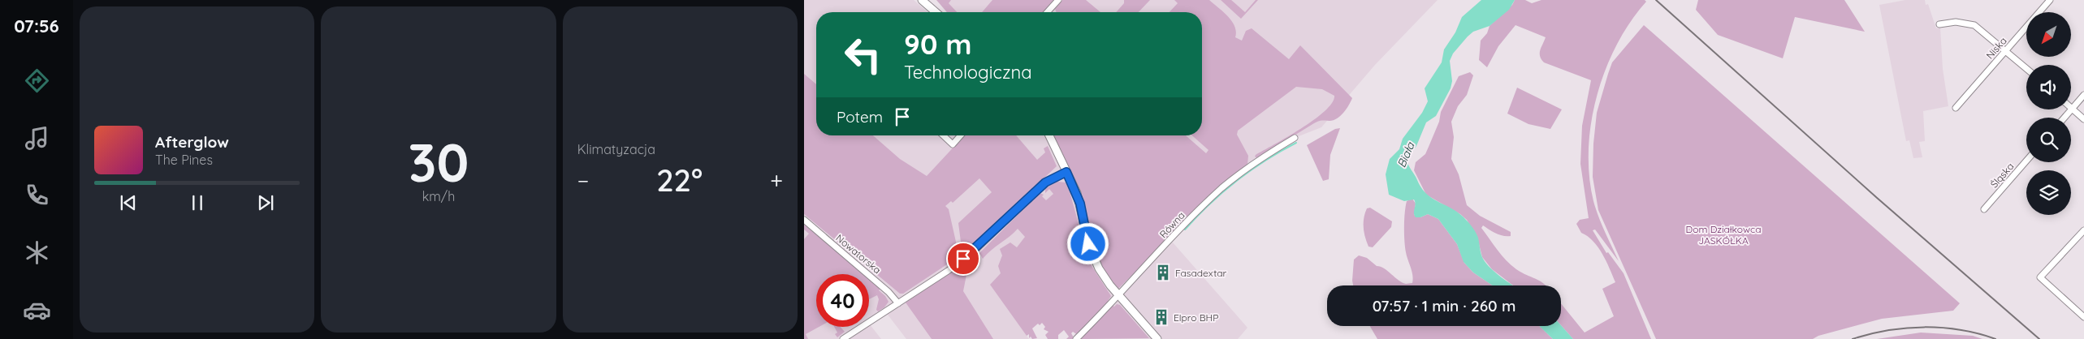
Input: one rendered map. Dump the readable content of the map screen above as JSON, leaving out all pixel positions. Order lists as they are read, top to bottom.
{
  "streets": {
    "street": [
      "Niska",
      "Śląska",
      "Równa",
      "Nowatorska"
    ]
  },
  "water": ["Biała"],
  "parks": ["Dom Działkowca JASKÓŁKA"],
  "places": {
    "building": ["Fasadextar", "Elpro BHP"]
  },
  "north": "bottom left",
  "page": {
    "tabs": "07:56",
    "tile": [
      ["30", "km/h"],
      "Klimatyzacja"
    ],
    "turn": ["90 m", "Technologiczna"],
    "then": "Potem",
    "song": ["Afterglow", "The Pines"],
    "heat": ["−", "22°", "+"],
    "limit": "40",
    "trip": "07:57 · 1 min · 260 m"
  }
}
